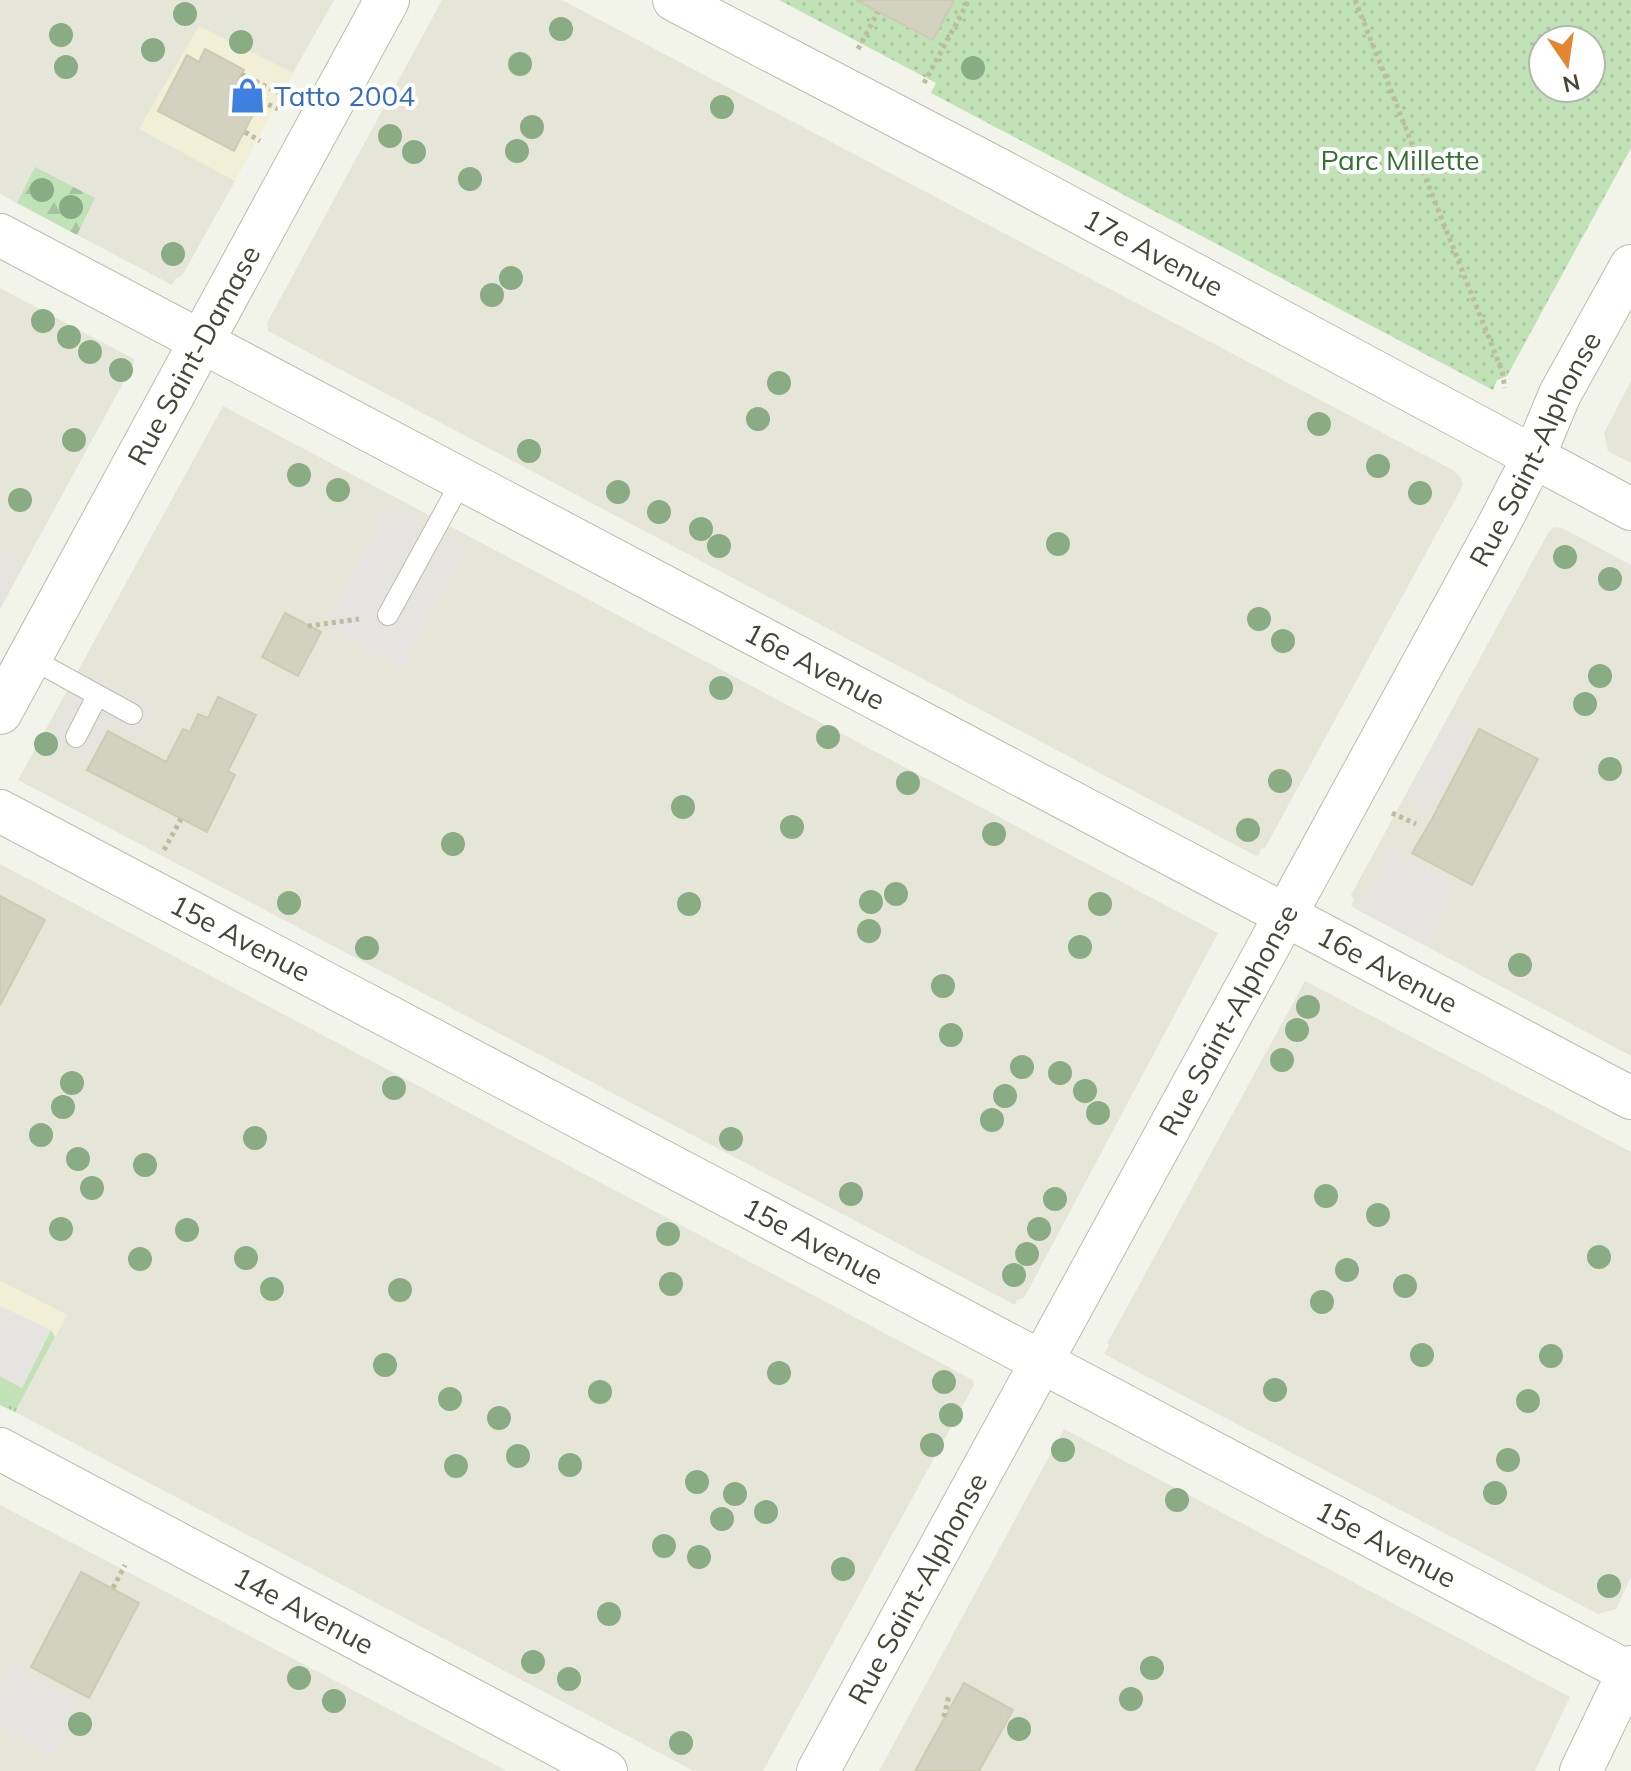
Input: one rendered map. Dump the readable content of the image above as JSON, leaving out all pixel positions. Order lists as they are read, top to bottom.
{
  "streets": {
    "street": [
      "17e Avenue",
      "Rue Saint-Damase",
      "Rue Saint-Alphonse",
      "16e Avenue",
      "15e Avenue",
      "14e Avenue"
    ]
  },
  "crossings": [
    ["17e Avenue", "Rue Saint-Alphonse"],
    ["Rue Saint-Damase", "16e Avenue"],
    ["Rue Saint-Alphonse", "16e Avenue"],
    ["Rue Saint-Alphonse", "15e Avenue"]
  ],
  "parks": ["Parc Millette"],
  "places": {
    "shop": ["Tatto 2004"]
  },
  "north": "bottom"
}
